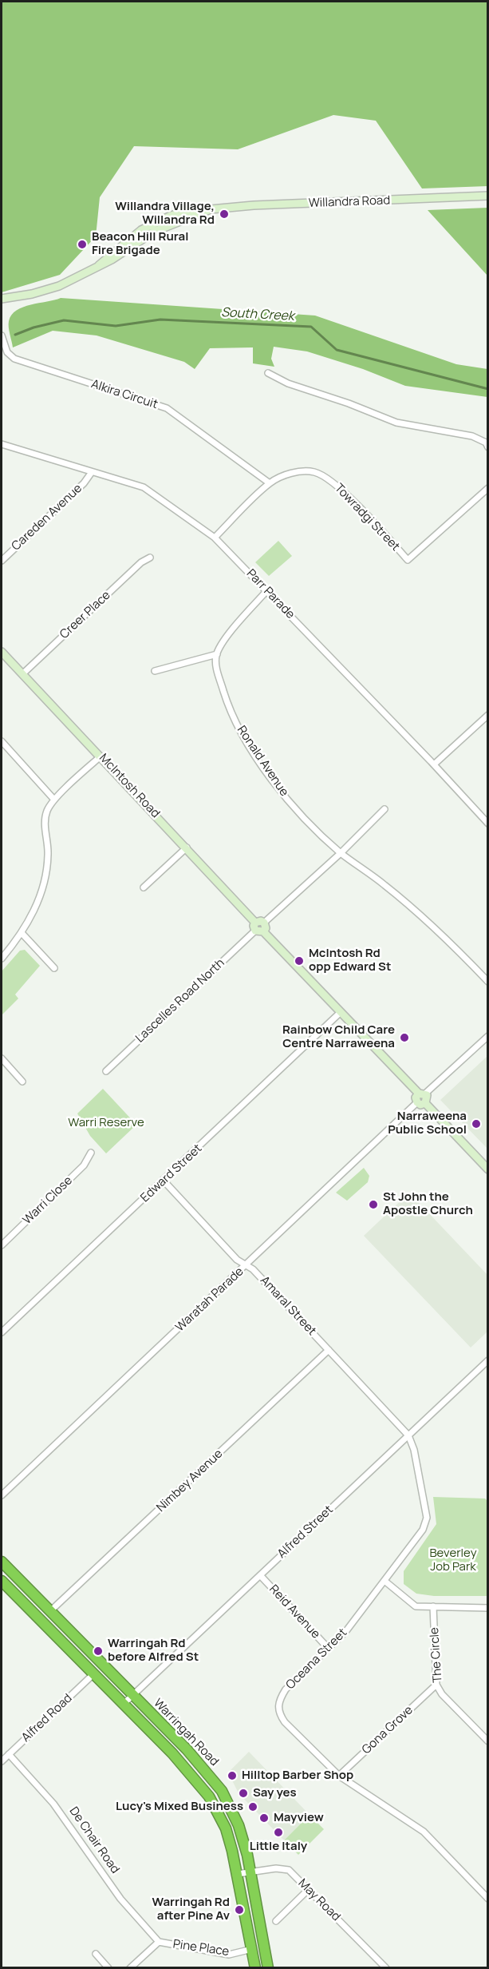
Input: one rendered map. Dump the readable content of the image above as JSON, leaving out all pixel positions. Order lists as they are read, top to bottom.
{
  "streets": {
    "highway": ["Warringah Road"],
    "street": [
      "Willandra Road",
      "Alkira Circuit",
      "Careden Avenue",
      "Towradgi Street",
      "Parr Parade",
      "Creer Place",
      "Ronald Avenue",
      "McIntosh Road",
      "Lascelles Road North",
      "Edward Street",
      "Warri Close",
      "Waratah Parade",
      "Amaral Street",
      "Nimbey Avenue",
      "Alfred Street",
      "Reid Avenue",
      "The Circle",
      "Oceana Street",
      "Alfred Road",
      "Gona Grove",
      "De Chair Road",
      "May Road",
      "Pine Place"
    ]
  },
  "crossings": [
    ["Alkira Circuit", "Towradgi Street"],
    ["Careden Avenue", "Parr Parade"],
    ["Towradgi Street", "Parr Parade"],
    ["Creer Place", "McIntosh Road"],
    ["McIntosh Road", "Lascelles Road North"],
    ["Edward Street", "Amaral Street"],
    ["Waratah Parade", "Amaral Street"],
    ["Amaral Street", "Nimbey Avenue"],
    ["Amaral Street", "Alfred Street"],
    ["Amaral Street", "Oceana Street"],
    ["Nimbey Avenue", "Warringah Road"],
    ["Alfred Street", "Reid Avenue"],
    ["Alfred Street", "Oceana Street"],
    ["Alfred Street", "Warringah Road"],
    ["Reid Avenue", "Oceana Street"],
    ["The Circle", "Gona Grove"],
    ["Oceana Street", "Gona Grove"],
    ["Alfred Road", "Warringah Road"],
    ["Alfred Road", "De Chair Road"],
    ["Warringah Road", "May Road"],
    ["Warringah Road", "Pine Place"],
    ["De Chair Road", "Pine Place"]
  ],
  "water": ["South Creek"],
  "parks": ["Warri Reserve", "Beverley Job Park"],
  "places": [
    "Willandra Village, Willandra Rd",
    "Beacon Hill Rural Fire Brigade",
    "McIntosh Rd opp Edward St",
    "Rainbow Child Care Centre Narraweena",
    "Narraweena Public School",
    "St John the Apostle Church",
    "Warringah Rd before Alfred St",
    "Hilltop Barber Shop",
    "Say yes",
    "Lucy's Mixed Business",
    "Mayview",
    "Little Italy",
    "Warringah Rd after Pine Av"
  ]
}
